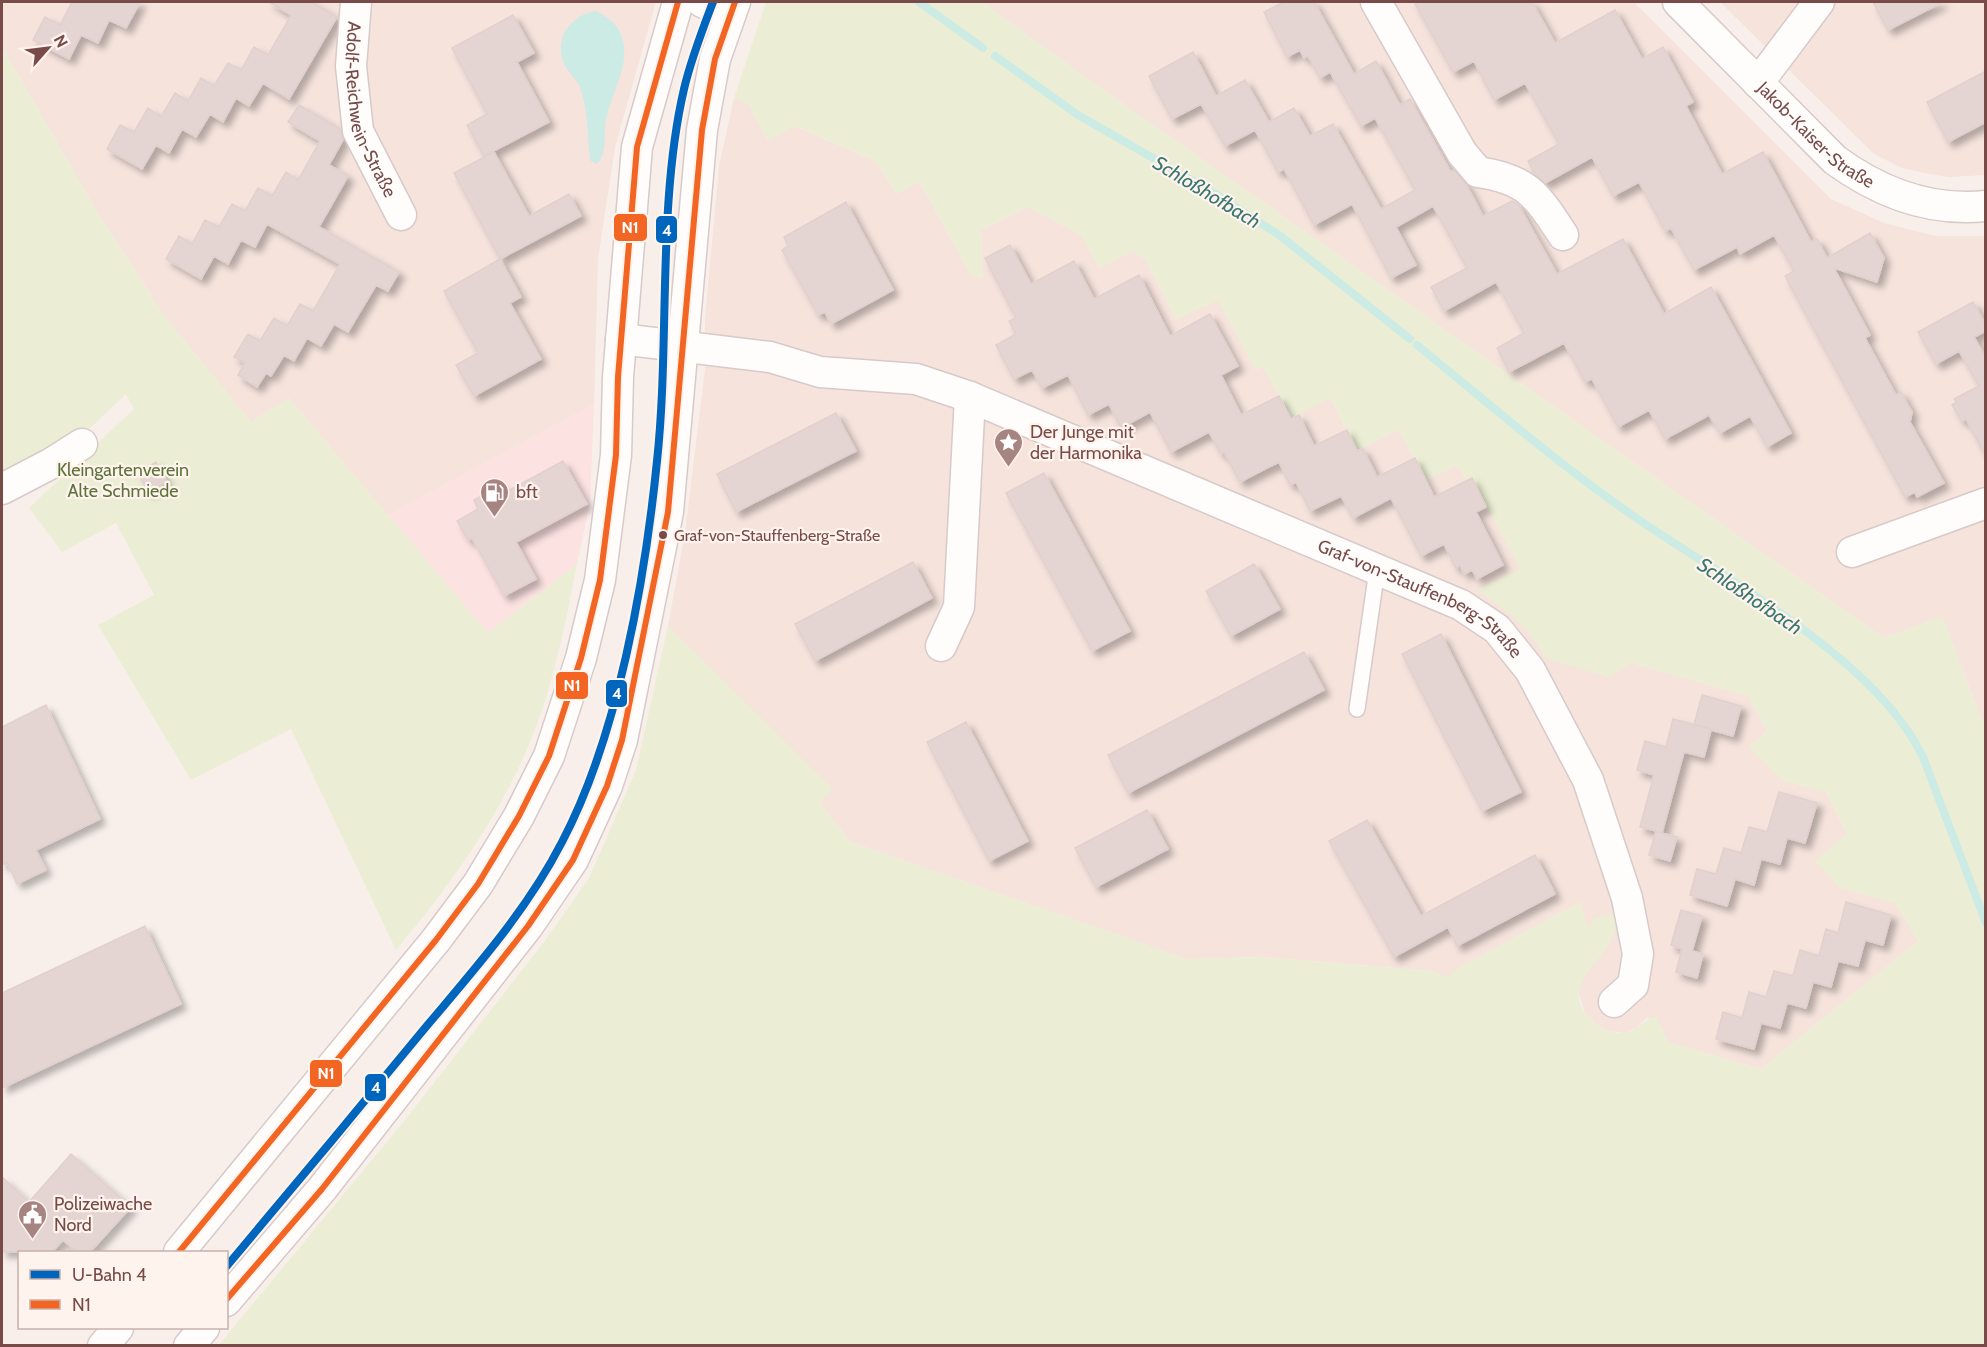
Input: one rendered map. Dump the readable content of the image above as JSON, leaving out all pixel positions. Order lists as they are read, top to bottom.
{
  "streets": {
    "street": ["Adolf-Reichwein-Straße", "Jakob-Kaiser-Straße", "Graf-von-Stauffenberg-Straße"]
  },
  "water": ["Schloßhofbach"],
  "parks": ["Kleingartenverein Alte Schmiede"],
  "places": {
    "place": ["Der Junge mit der Harmonika"],
    "fuel station": ["bft"],
    "other": ["Graf-von-Stauffenberg-Straße"],
    "public building": ["Polizeiwache Nord"]
  },
  "lines": ["metro line 4", "transit line N1"],
  "legend": ["U-Bahn 4", "N1"],
  "north": "top right"
}
